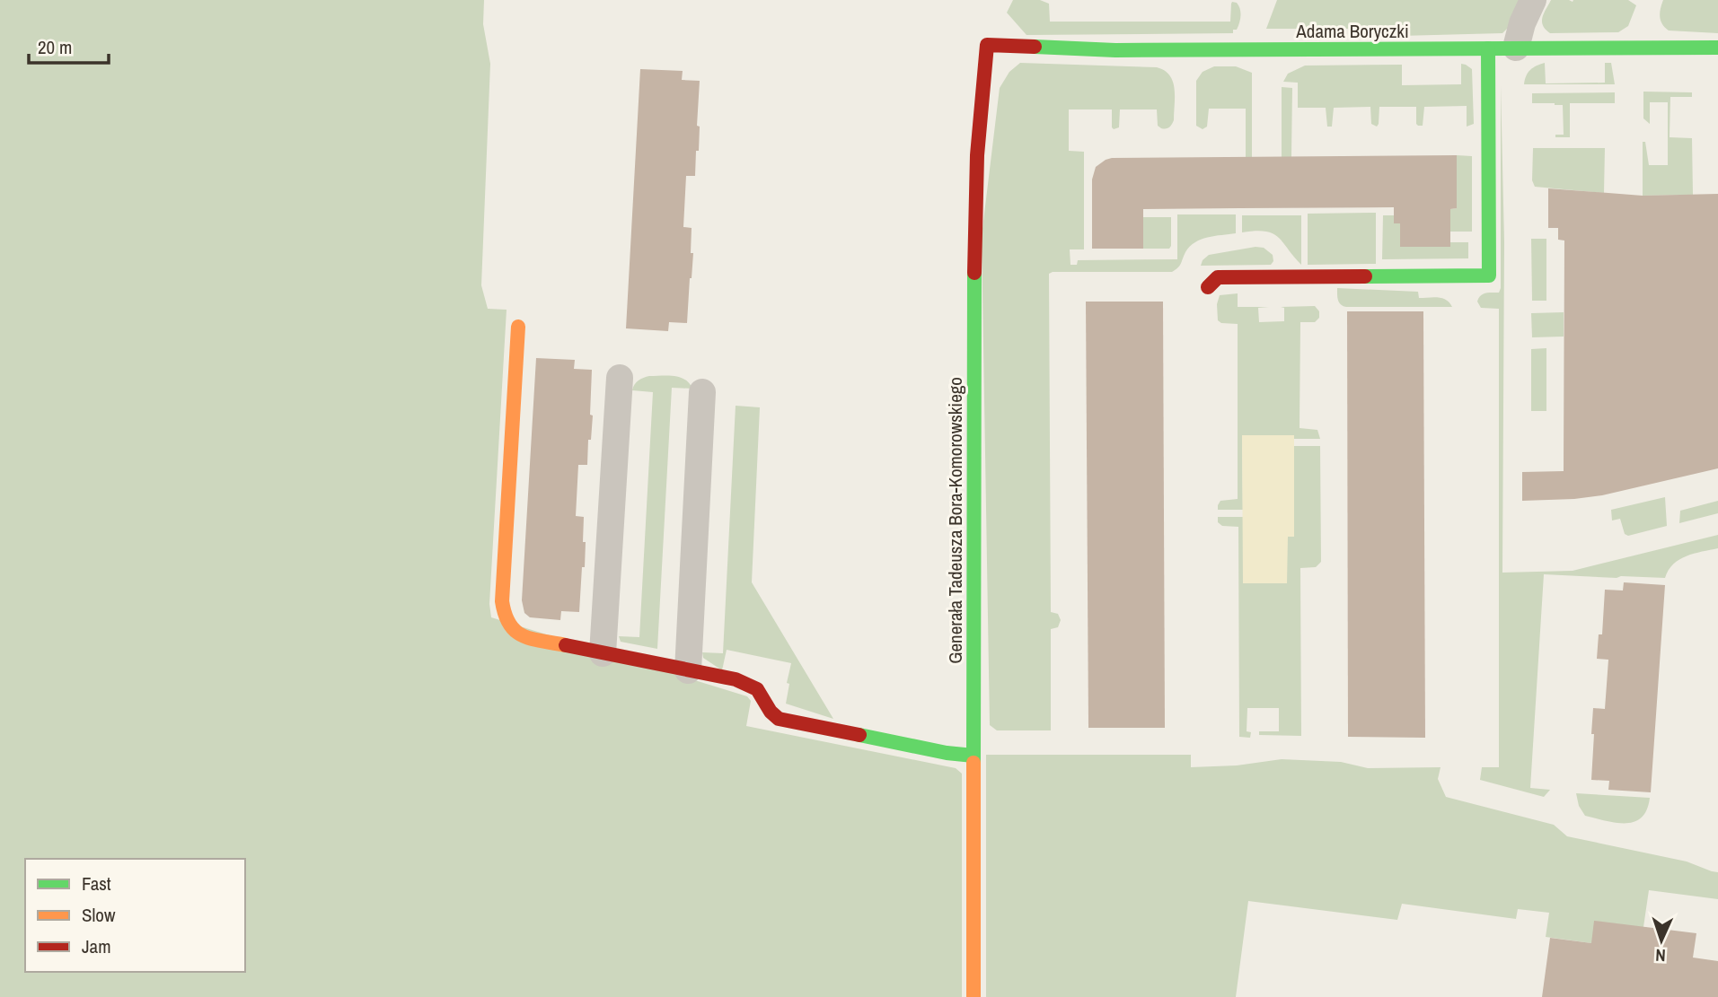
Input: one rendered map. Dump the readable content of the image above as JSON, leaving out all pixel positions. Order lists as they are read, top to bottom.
{
  "streets": {
    "street": ["Adama Boryczki", "Generała Tadeusza Bora-Komorowskiego"]
  },
  "crossings": [
    ["Adama Boryczki", "Generała Tadeusza Bora-Komorowskiego"]
  ],
  "legend": ["Fast", "Slow", "Jam"],
  "scale_bar": "20 m",
  "north": "bottom"
}
